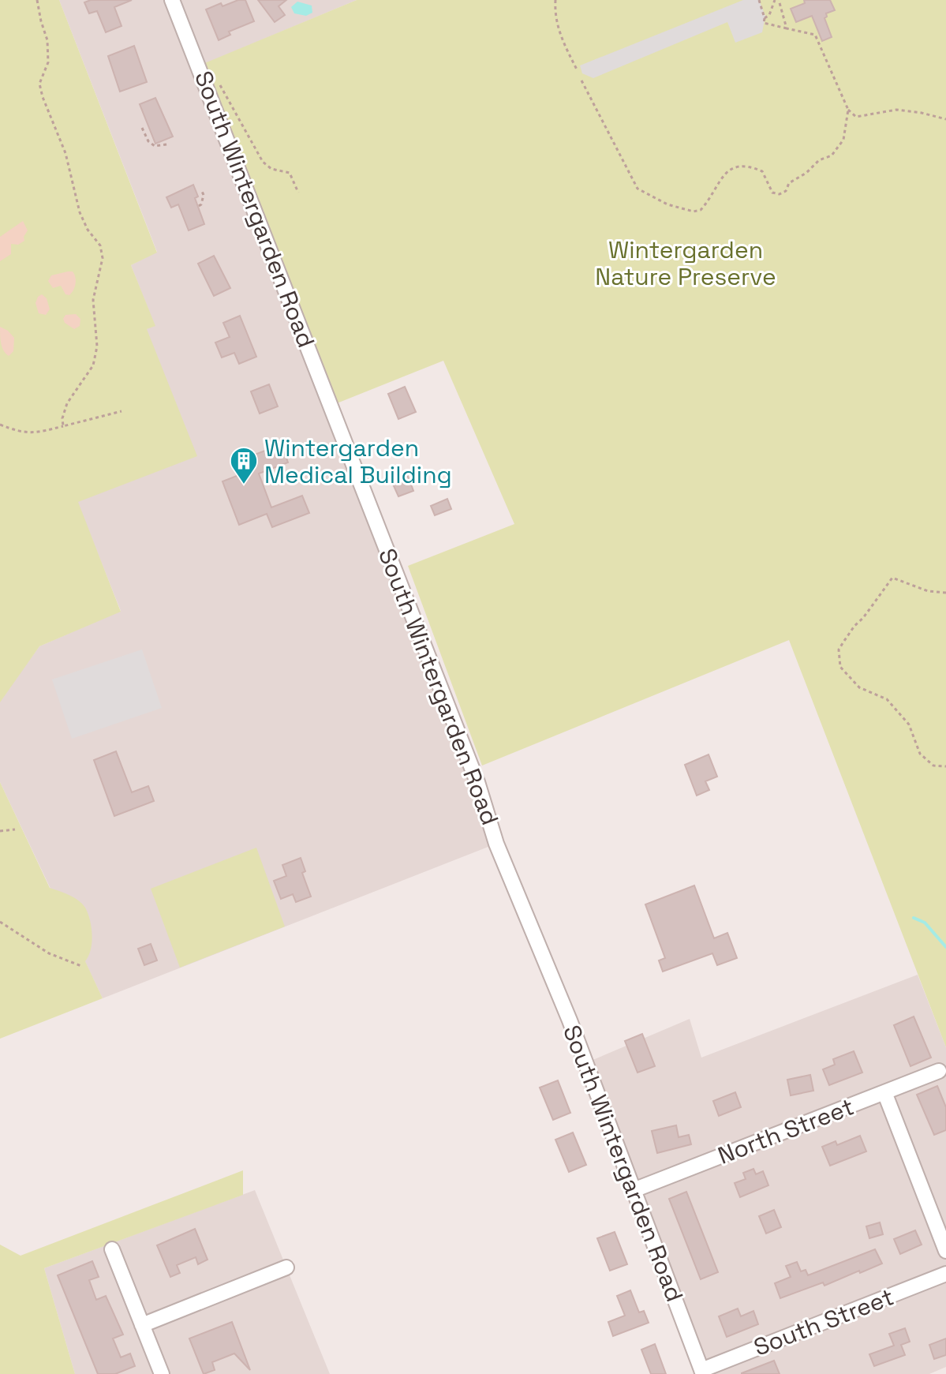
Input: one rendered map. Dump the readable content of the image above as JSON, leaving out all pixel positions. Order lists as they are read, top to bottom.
{
  "streets": {
    "street": ["South Wintergarden Road", "North Street", "South Street"]
  },
  "crossings": [
    ["South Wintergarden Road", "North Street"],
    ["South Wintergarden Road", "South Street"]
  ],
  "parks": ["Wintergarden Nature Preserve"],
  "places": {
    "building": ["Wintergarden Medical Building"]
  }
}
